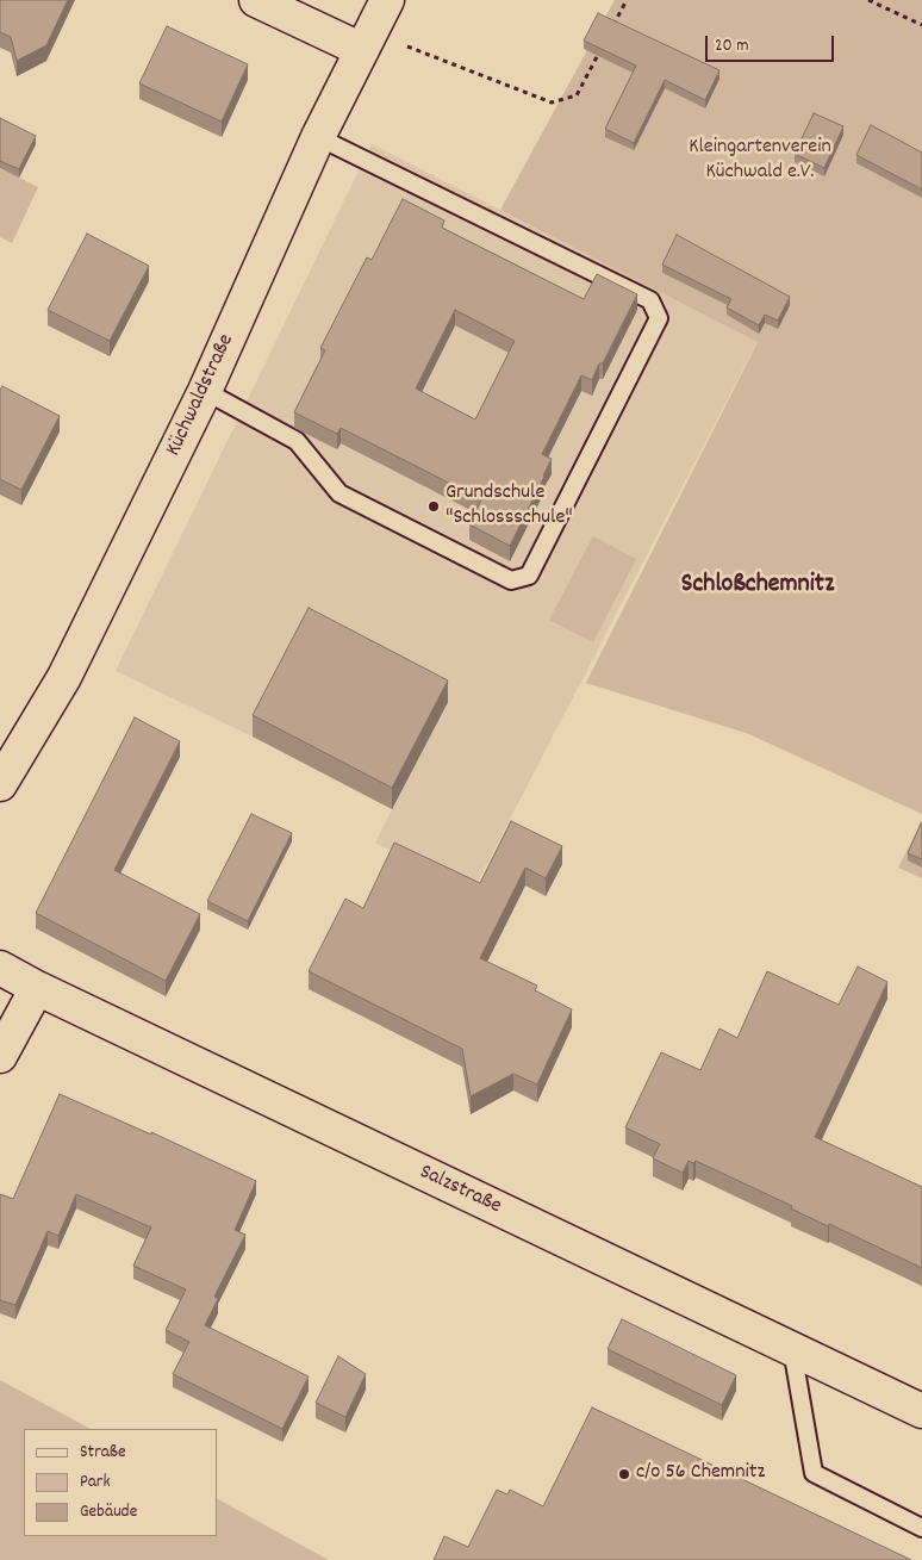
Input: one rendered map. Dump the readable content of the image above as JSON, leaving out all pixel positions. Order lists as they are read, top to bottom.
{
  "streets": {
    "street": ["Küchwaldstraße", "Salzstraße"]
  },
  "districts": ["Schloßchemnitz"],
  "parks": ["Kleingartenverein Küchwald e.V."],
  "places": ["Grundschule \"Schlossschule\"", "c/o 56 Chemnitz"],
  "legend": ["Straße", "Park", "Gebäude"],
  "scale_bar": "20 m"
}
